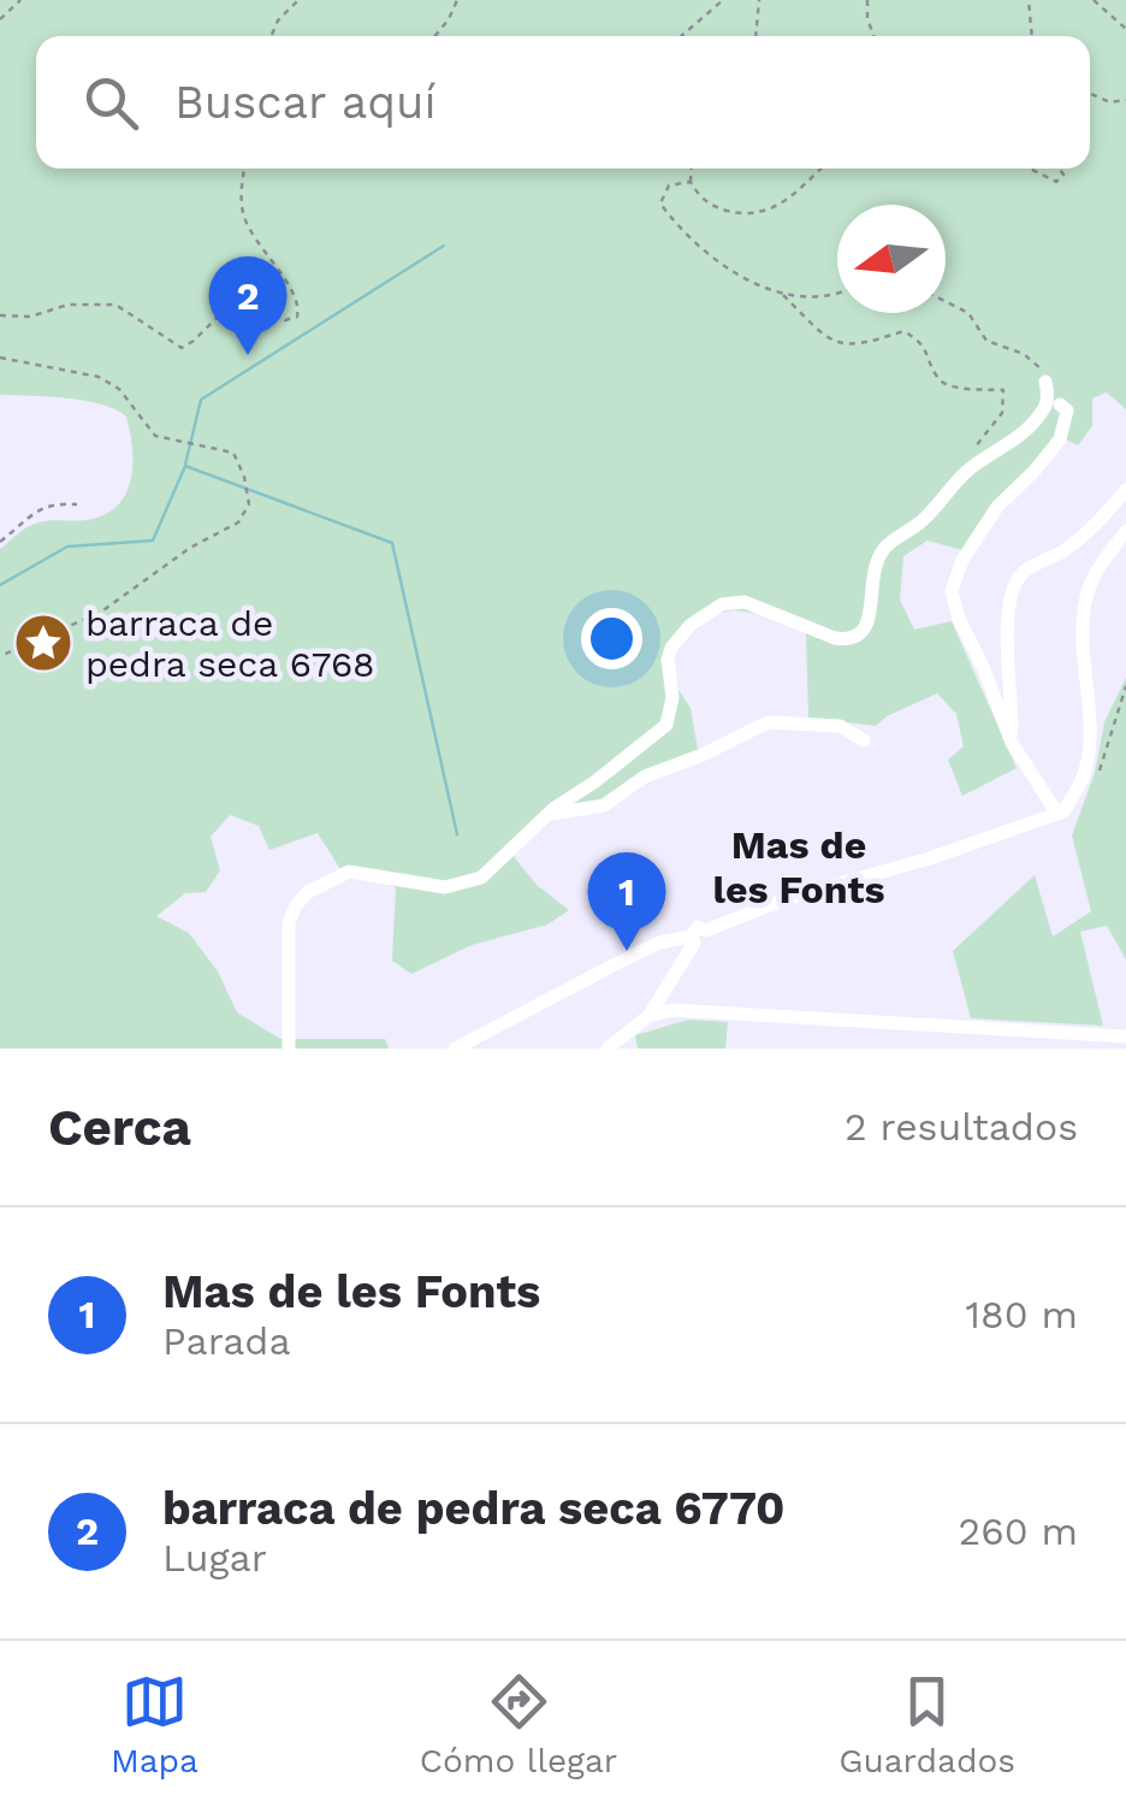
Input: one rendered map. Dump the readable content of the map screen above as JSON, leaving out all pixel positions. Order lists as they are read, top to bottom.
{
  "districts": ["Mas de les Fonts"],
  "places": {
    "place": ["barraca de pedra seca 6768"]
  },
  "north": "left",
  "page": {
    "search": "Buscar aquí",
    "pins": ["2", "1"],
    "heading": ["Cerca", "2 resultados"],
    "list": [
      {
        "mark": "1",
        "name": "Mas de les Fonts",
        "note": "Parada",
        "value": "180 m"
      },
      {
        "mark": "2",
        "name": "barraca de pedra seca 6770",
        "note": "Lugar",
        "value": "260 m"
      }
    ],
    "nav": ["Mapa", "Cómo llegar", "Guardados"]
  }
}
